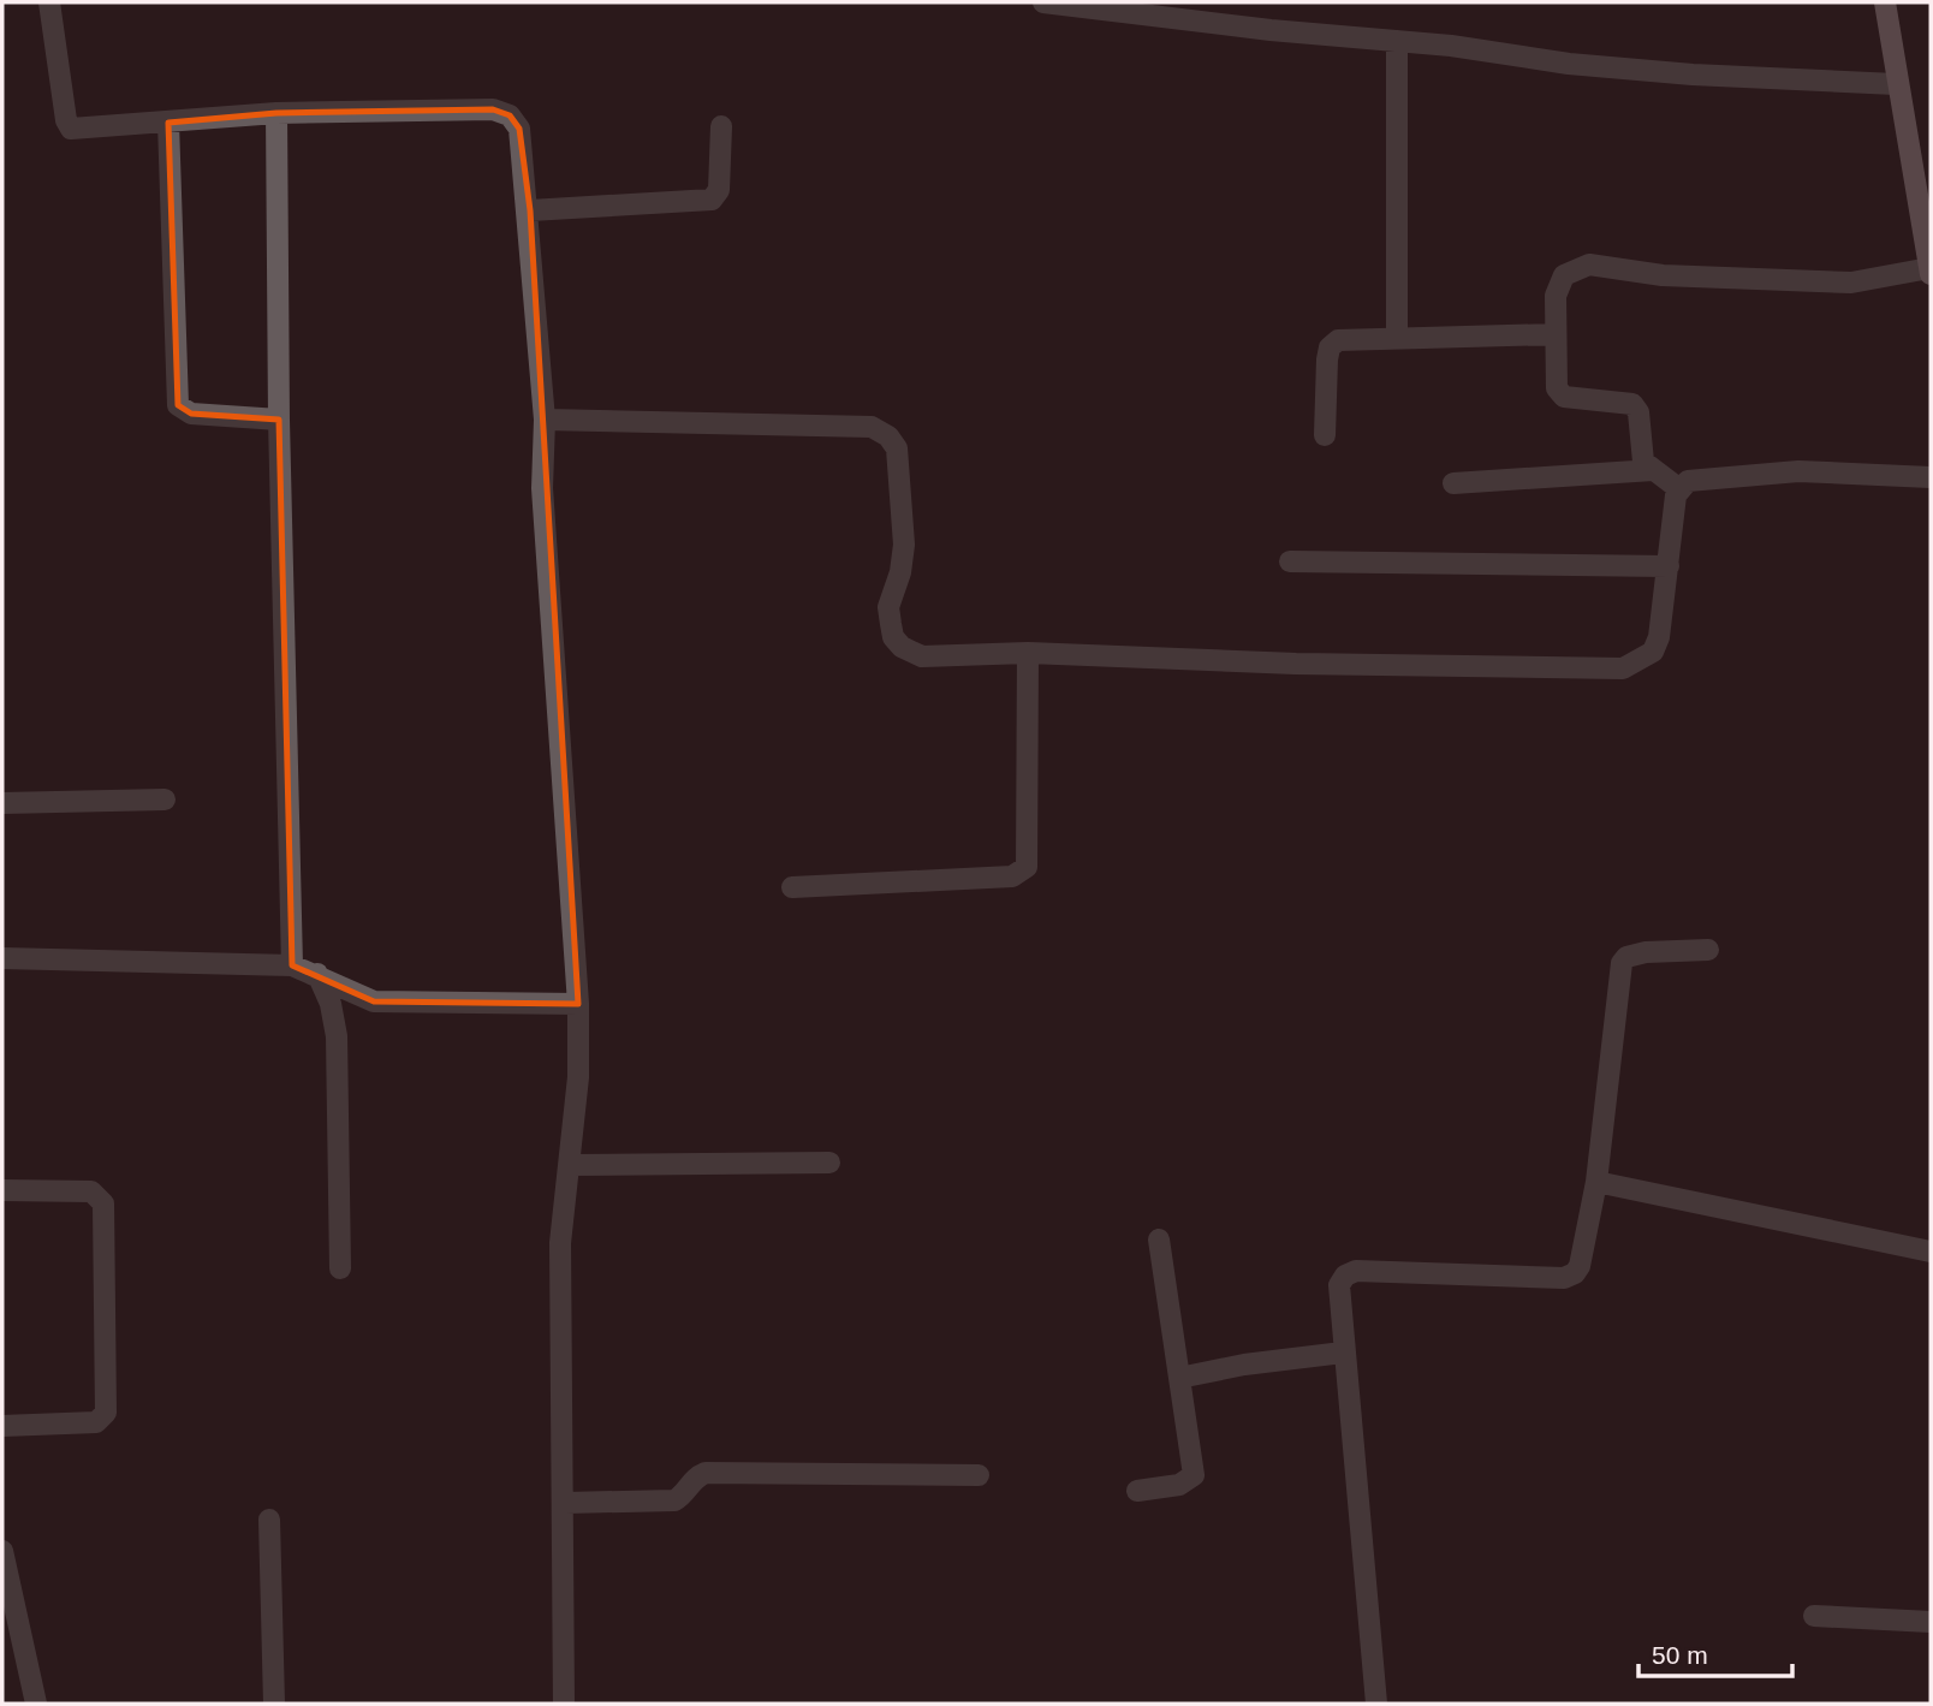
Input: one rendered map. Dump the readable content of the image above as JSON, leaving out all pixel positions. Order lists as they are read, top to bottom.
{
  "scale_bar": "50 m"
}
